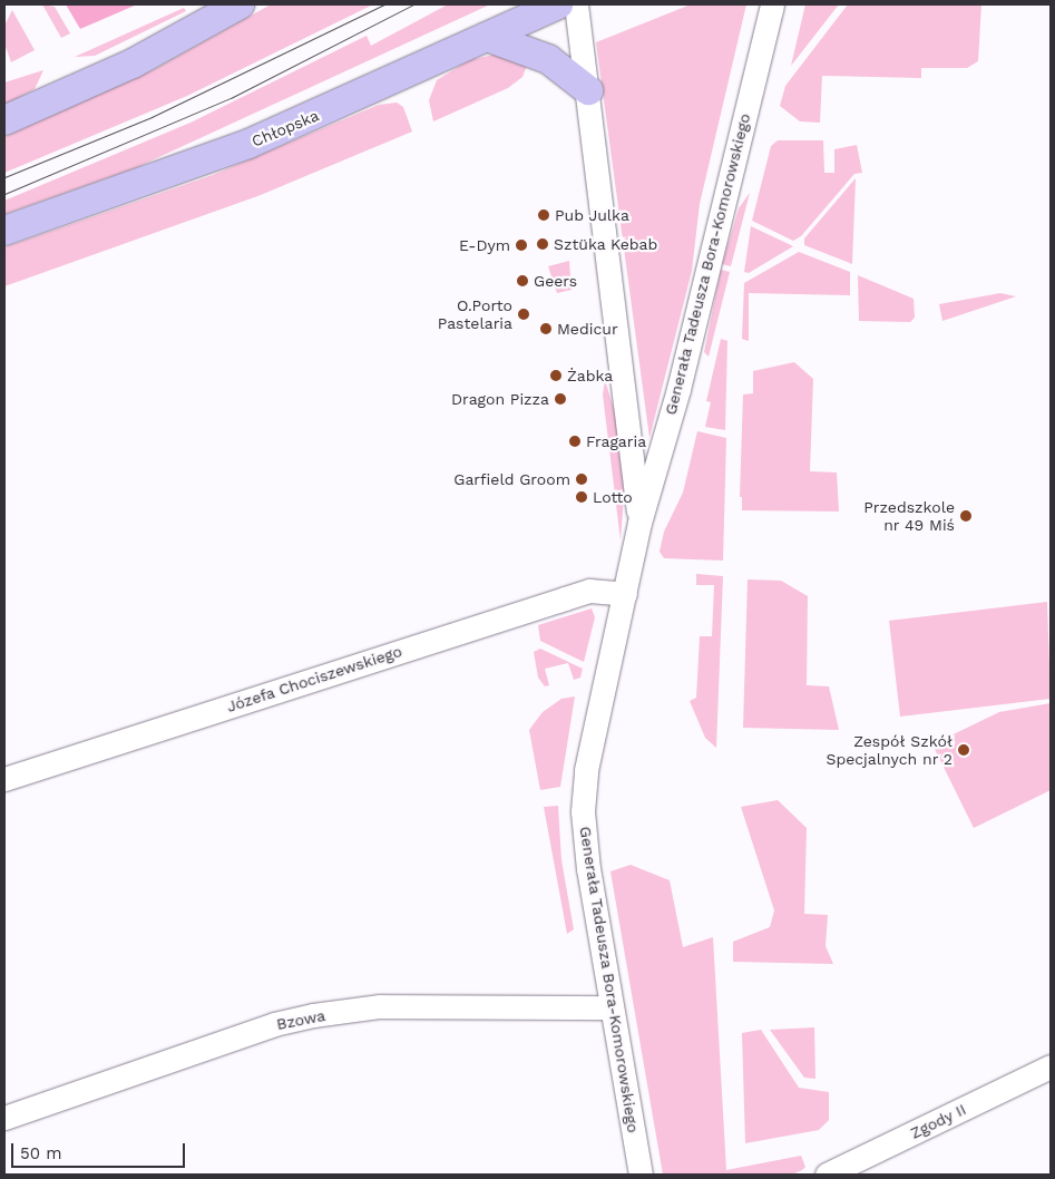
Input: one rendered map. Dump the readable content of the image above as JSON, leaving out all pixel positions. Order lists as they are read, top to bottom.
{
  "streets": {
    "main road": ["Chłopska"],
    "street": [
      "Generała Tadeusza Bora-Komorowskiego",
      "Józefa Chociszewskiego",
      "Bzowa",
      "Zgody II"
    ]
  },
  "crossings": [
    ["Generała Tadeusza Bora-Komorowskiego", "Józefa Chociszewskiego"],
    ["Generała Tadeusza Bora-Komorowskiego", "Bzowa"]
  ],
  "places": [
    "Pub Julka",
    "Sztüka Kebab",
    "E-Dym",
    "Geers",
    "O.Porto Pastelaria",
    "Medicur",
    "Żabka",
    "Dragon Pizza",
    "Fragaria",
    "Garfield Groom",
    "Lotto",
    "Przedszkole nr 49 Miś",
    "Zespół Szkół Specjalnych nr 2"
  ],
  "scale_bar": "50 m"
}
